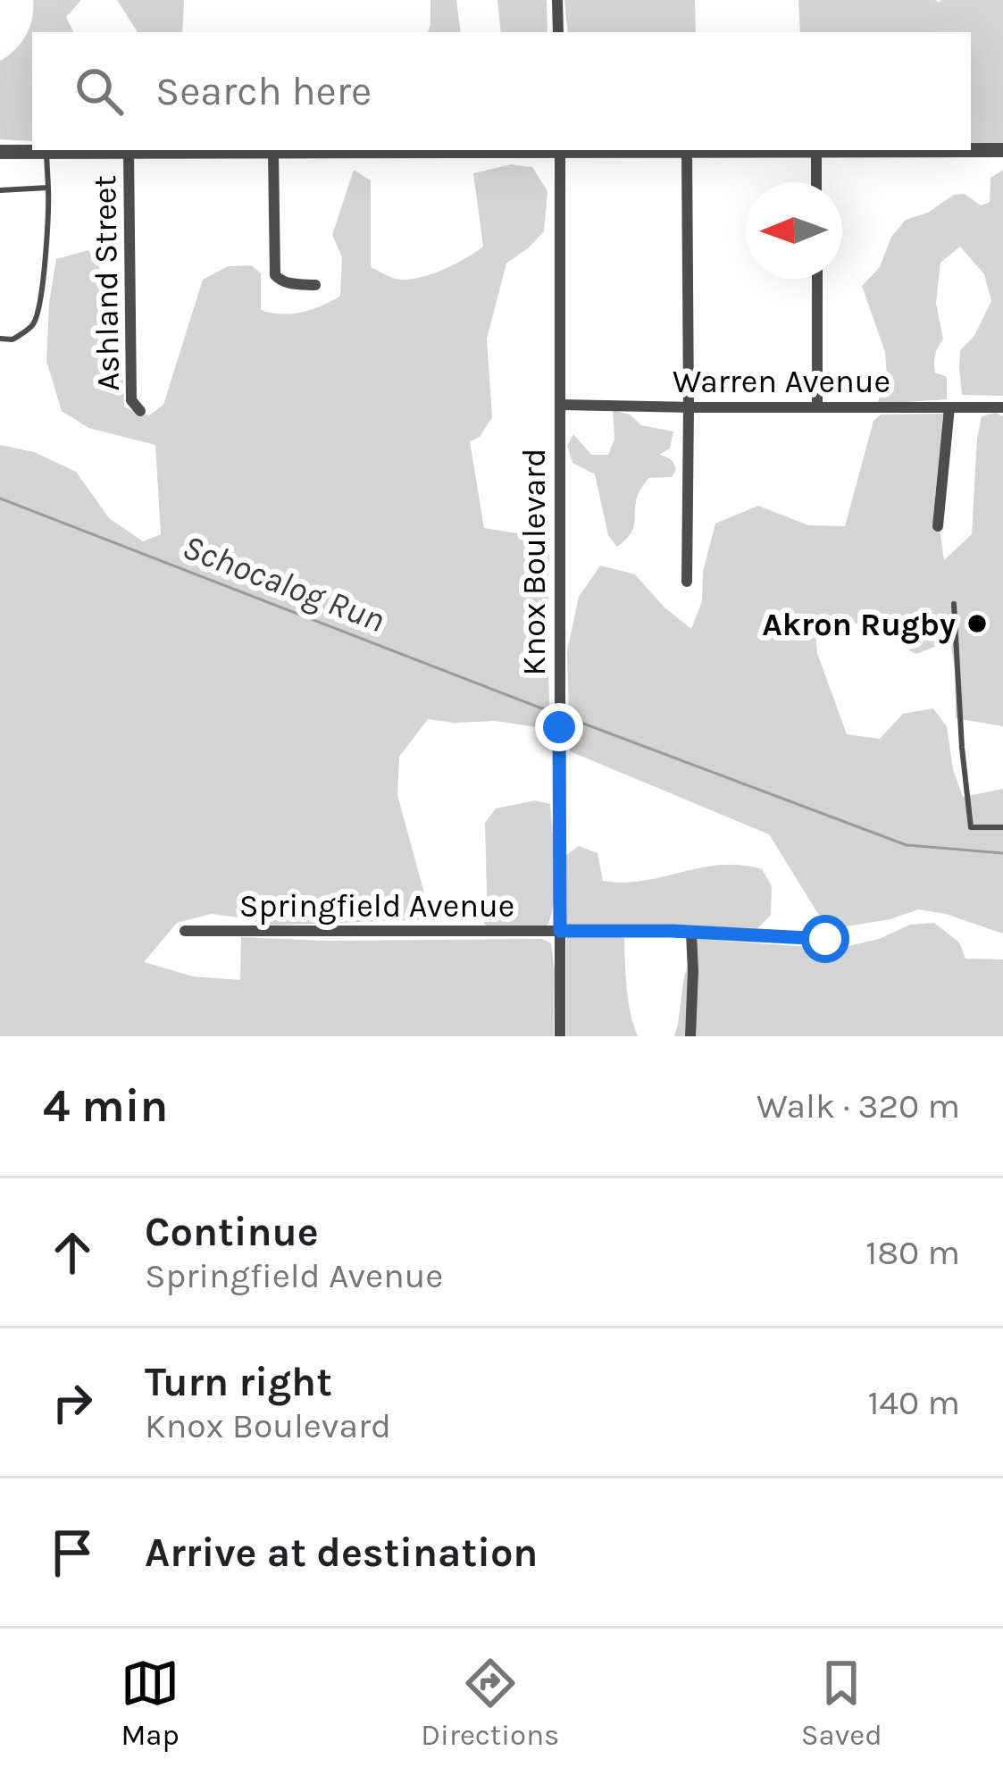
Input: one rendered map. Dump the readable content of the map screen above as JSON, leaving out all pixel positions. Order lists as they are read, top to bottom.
{
  "streets": {
    "street": [
      "Ashland Street",
      "Warren Avenue",
      "Knox Boulevard",
      "Springfield Avenue"
    ]
  },
  "crossings": [
    ["Warren Avenue", "Knox Boulevard"],
    ["Knox Boulevard", "Springfield Avenue"]
  ],
  "water": ["Schocalog Run"],
  "places": ["Akron Rugby"],
  "north": "left",
  "page": {
    "search": "Search here",
    "heading": ["4 min", "Walk · 320 m"],
    "list": [
      ["Continue", "Springfield Avenue", "180 m"],
      ["Turn right", "Knox Boulevard", "140 m"],
      "Arrive at destination"
    ],
    "nav": ["Map", "Directions", "Saved"]
  }
}
